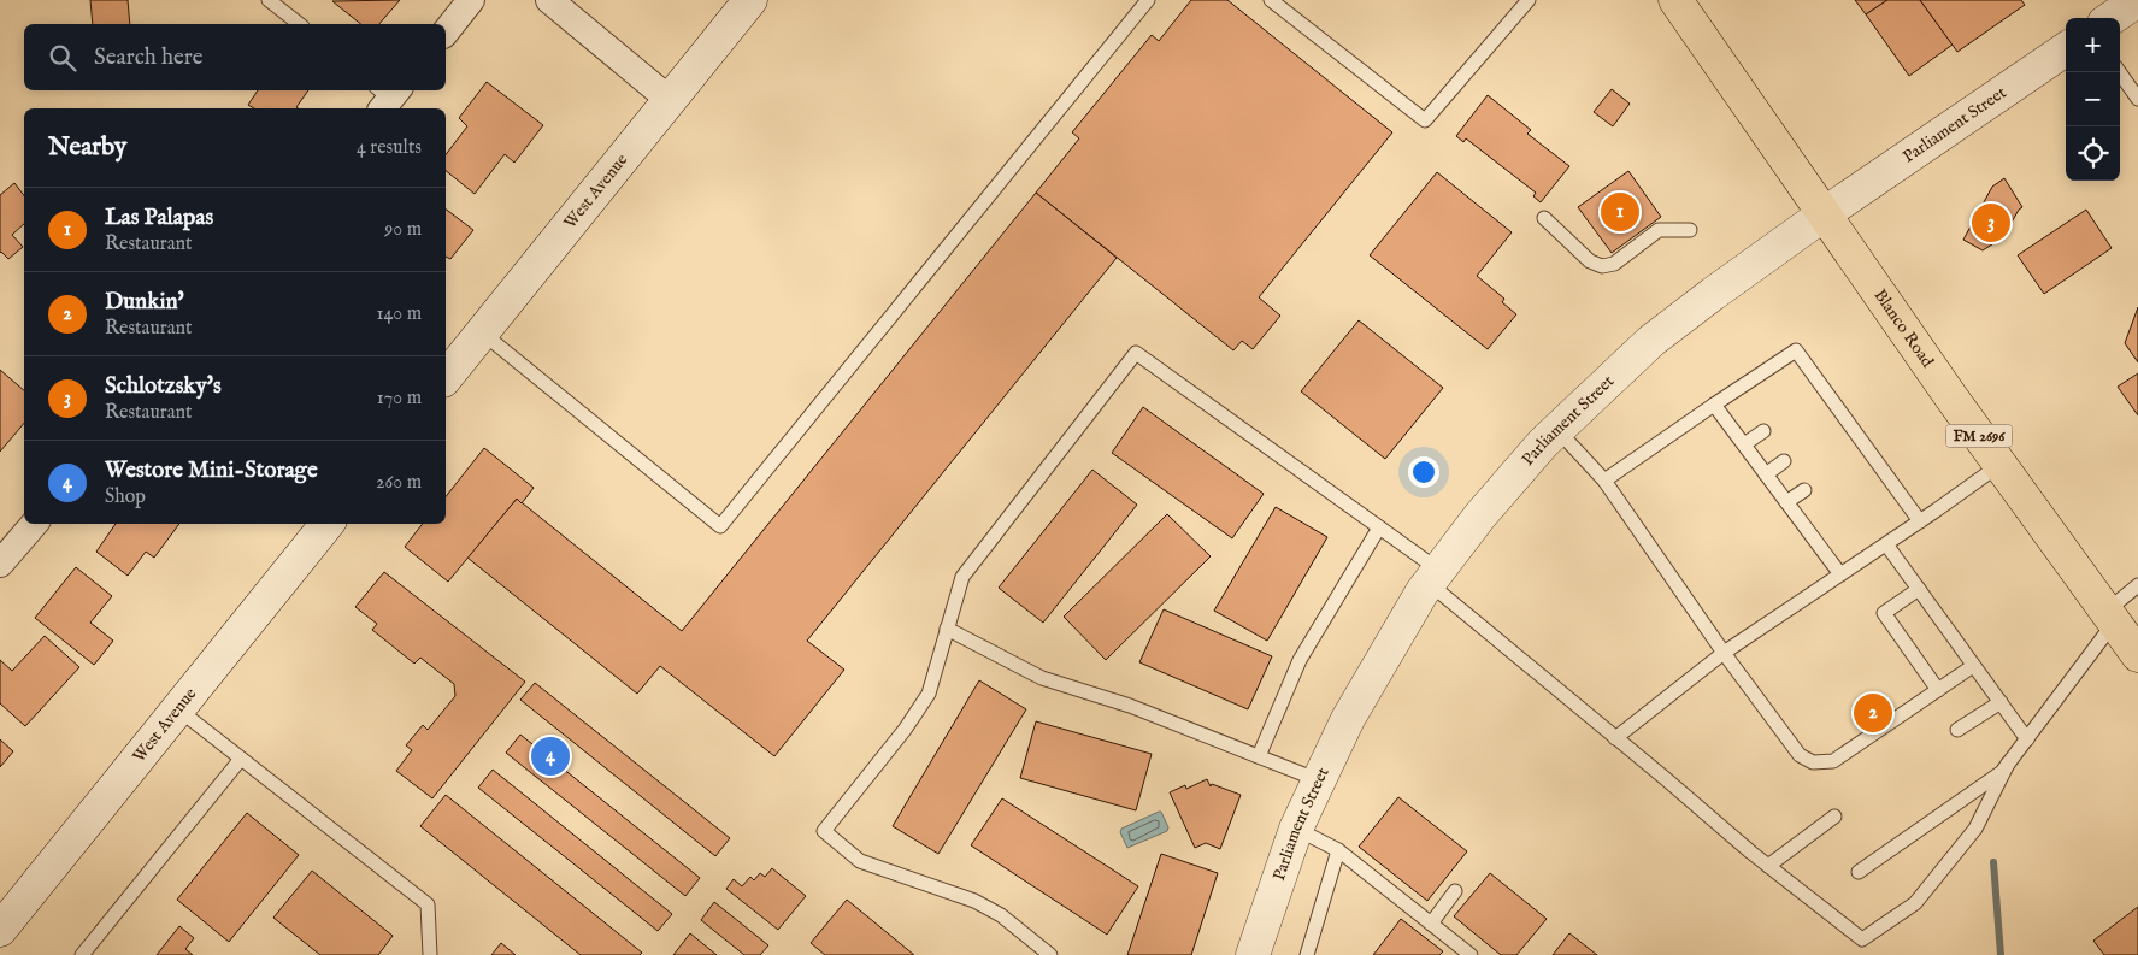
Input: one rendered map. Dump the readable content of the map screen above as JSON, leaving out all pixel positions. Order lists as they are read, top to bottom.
{
  "streets": {
    "main road": ["Blanco Road", "FM 2696"],
    "street": ["Parliament Street", "West Avenue"]
  },
  "crossings": [
    ["Parliament Street", "Blanco Road"]
  ],
  "page": {
    "map_buttons": ["+", "−"],
    "search": "Search here",
    "heading": ["Nearby", "4 results"],
    "list": [
      {
        "mark": "1",
        "name": "Las Palapas",
        "note": "Restaurant",
        "value": "90 m"
      },
      {
        "mark": "2",
        "name": "Dunkin'",
        "note": "Restaurant",
        "value": "140 m"
      },
      {
        "mark": "3",
        "name": "Schlotzsky's",
        "note": "Restaurant",
        "value": "170 m"
      },
      {
        "mark": "4",
        "name": "Westore Mini-Storage",
        "note": "Shop",
        "value": "260 m"
      }
    ],
    "pins": [
      "1",
      "3",
      "2",
      "4"
    ]
  }
}
